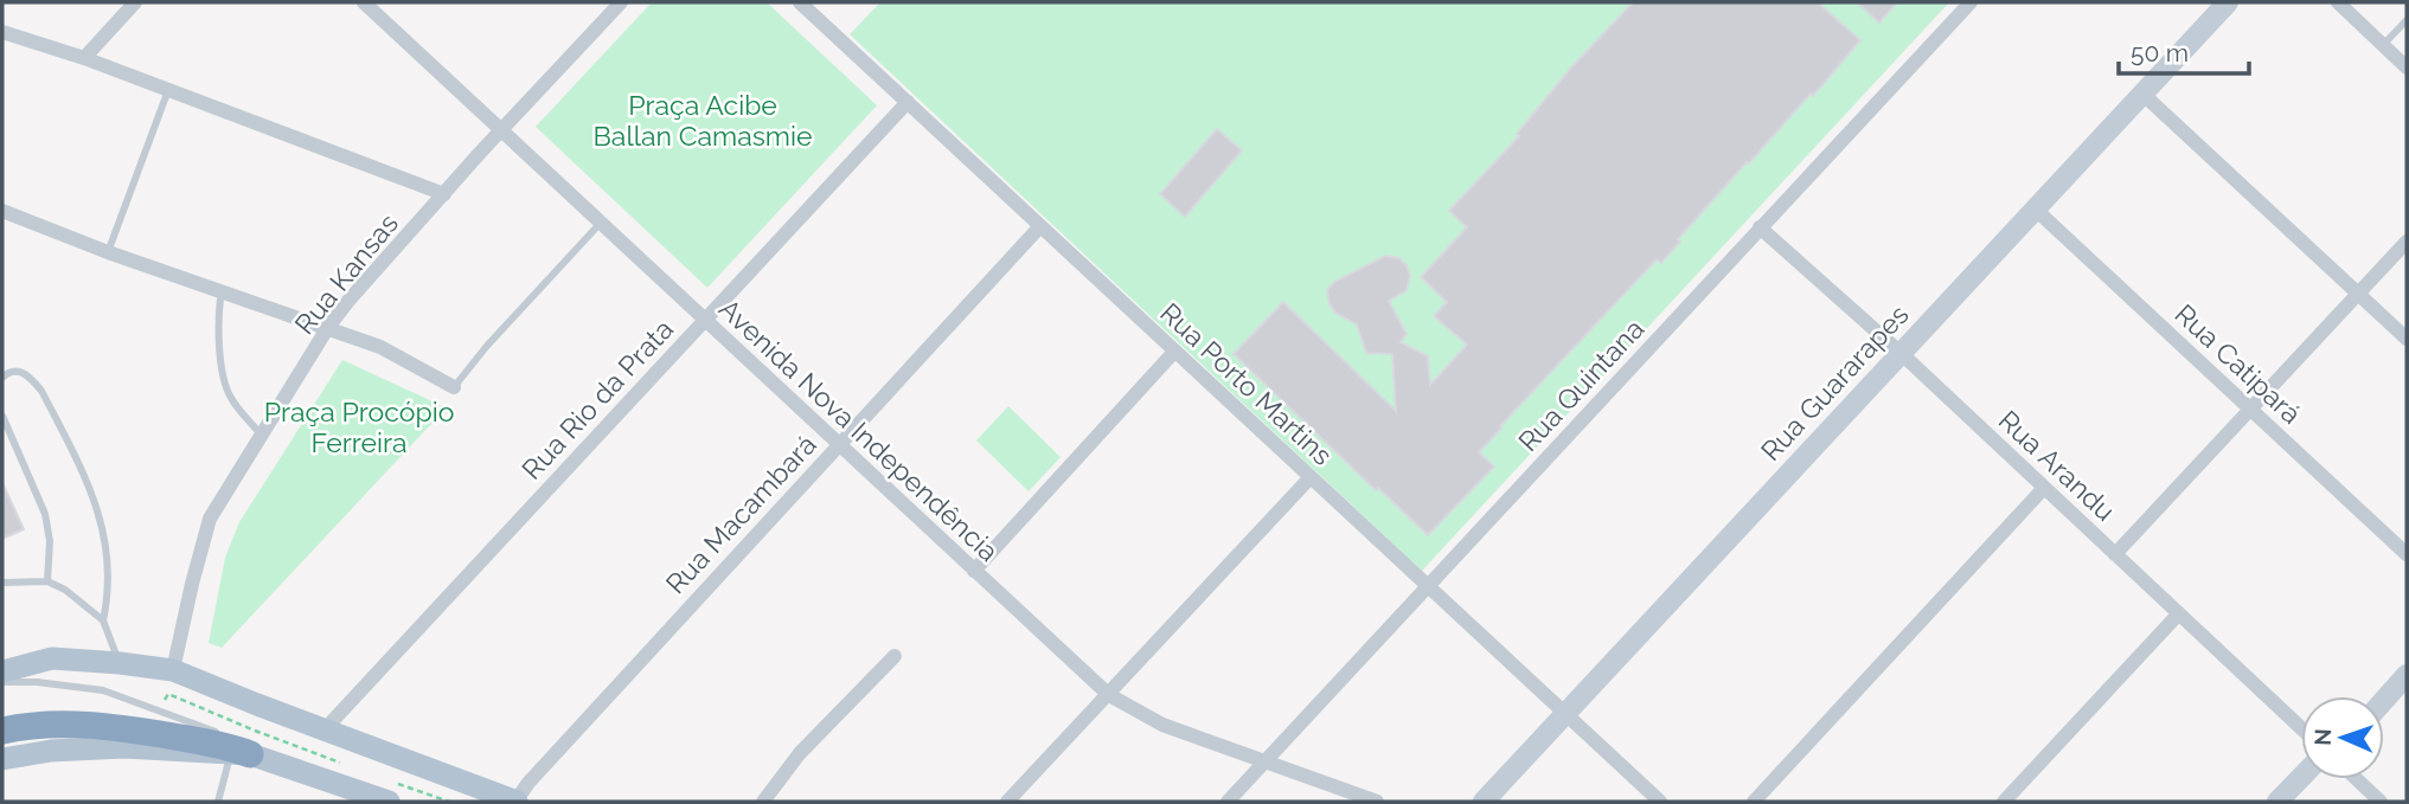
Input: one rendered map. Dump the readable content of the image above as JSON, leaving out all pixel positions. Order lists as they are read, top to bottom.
{
  "streets": {
    "street": [
      "Rua Kansas",
      "Rua Catipará",
      "Rua Guararapes",
      "Rua Porto Martins",
      "Rua Quintana",
      "Rua Rio da Prata",
      "Avenida Nova Independência",
      "Rua Arandu",
      "Rua Macambará"
    ]
  },
  "crossings": [
    ["Rua Kansas", "Avenida Nova Independência"],
    ["Rua Catipará", "Rua Guararapes"],
    ["Rua Guararapes", "Rua Porto Martins"],
    ["Rua Guararapes", "Rua Arandu"],
    ["Rua Porto Martins", "Rua Quintana"],
    ["Rua Porto Martins", "Rua Rio da Prata"],
    ["Rua Porto Martins", "Rua Macambará"],
    ["Rua Quintana", "Avenida Nova Independência"],
    ["Rua Quintana", "Rua Arandu"],
    ["Rua Rio da Prata", "Avenida Nova Independência"],
    ["Avenida Nova Independência", "Rua Macambará"]
  ],
  "parks": ["Praça Acibe Ballan Camasmie", "Praça Procópio Ferreira"],
  "scale_bar": "50 m",
  "north": "left"
}
